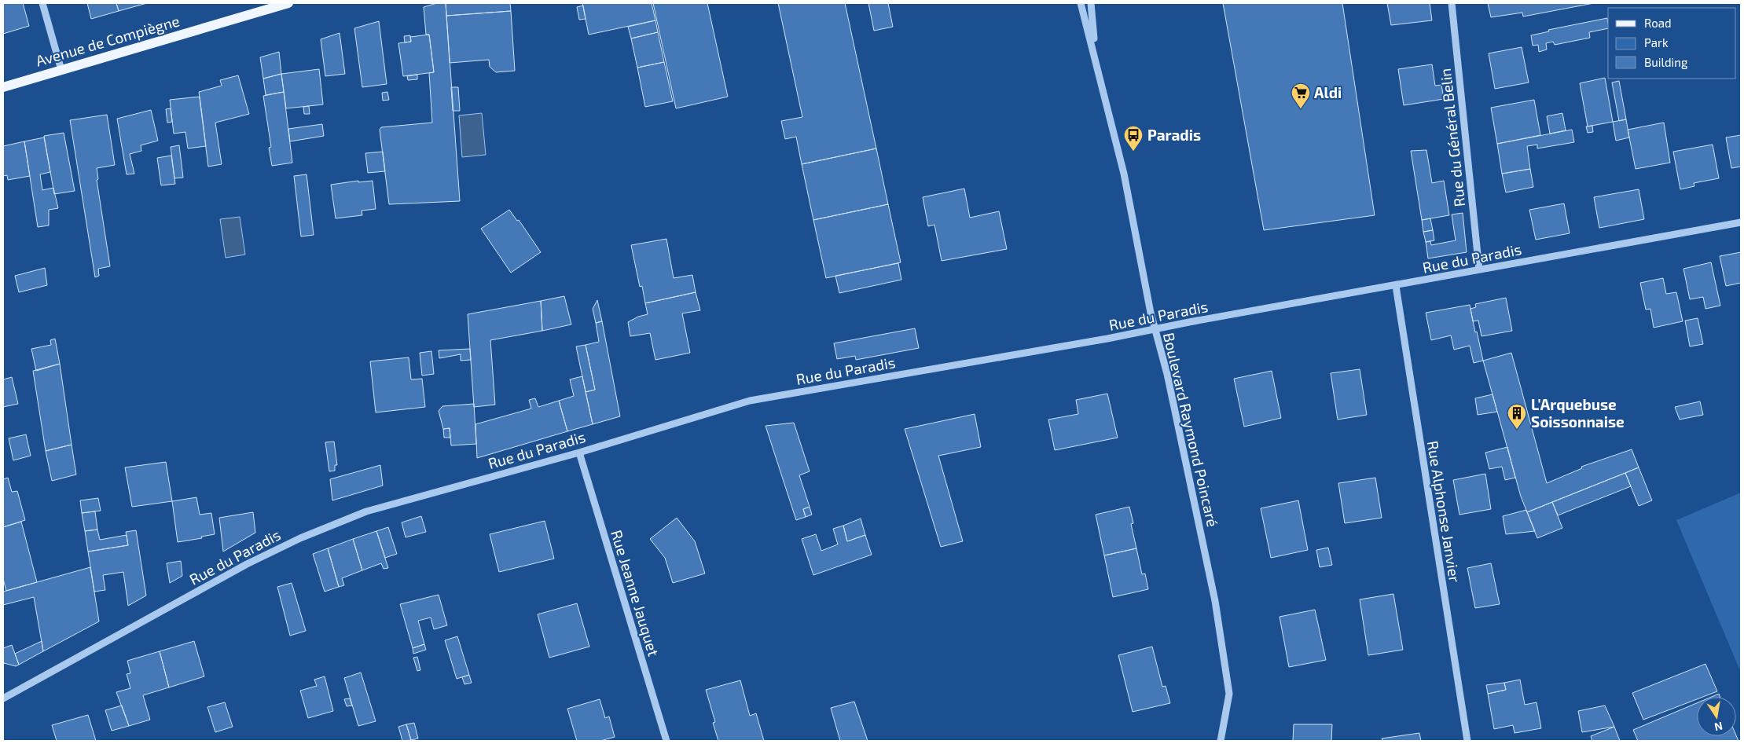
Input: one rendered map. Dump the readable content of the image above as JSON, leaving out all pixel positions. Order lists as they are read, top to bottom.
{
  "streets": {
    "main road": ["Avenue de Compiègne"],
    "street": [
      "Rue du Général Belin",
      "Rue du Paradis",
      "Boulevard Raymond Poincaré",
      "Rue Alphonse Janvier",
      "Rue Jeanne Jauquet"
    ]
  },
  "crossings": [
    ["Rue du Général Belin", "Rue du Paradis"],
    ["Rue du Paradis", "Boulevard Raymond Poincaré"],
    ["Rue du Paradis", "Rue Alphonse Janvier"],
    ["Rue du Paradis", "Rue Jeanne Jauquet"]
  ],
  "places": {
    "supermarket": ["Aldi"],
    "bus stop": ["Paradis"],
    "building": ["L'Arquebuse Soissonnaise"]
  },
  "legend": ["Road", "Park", "Building"],
  "north": "bottom"
}
